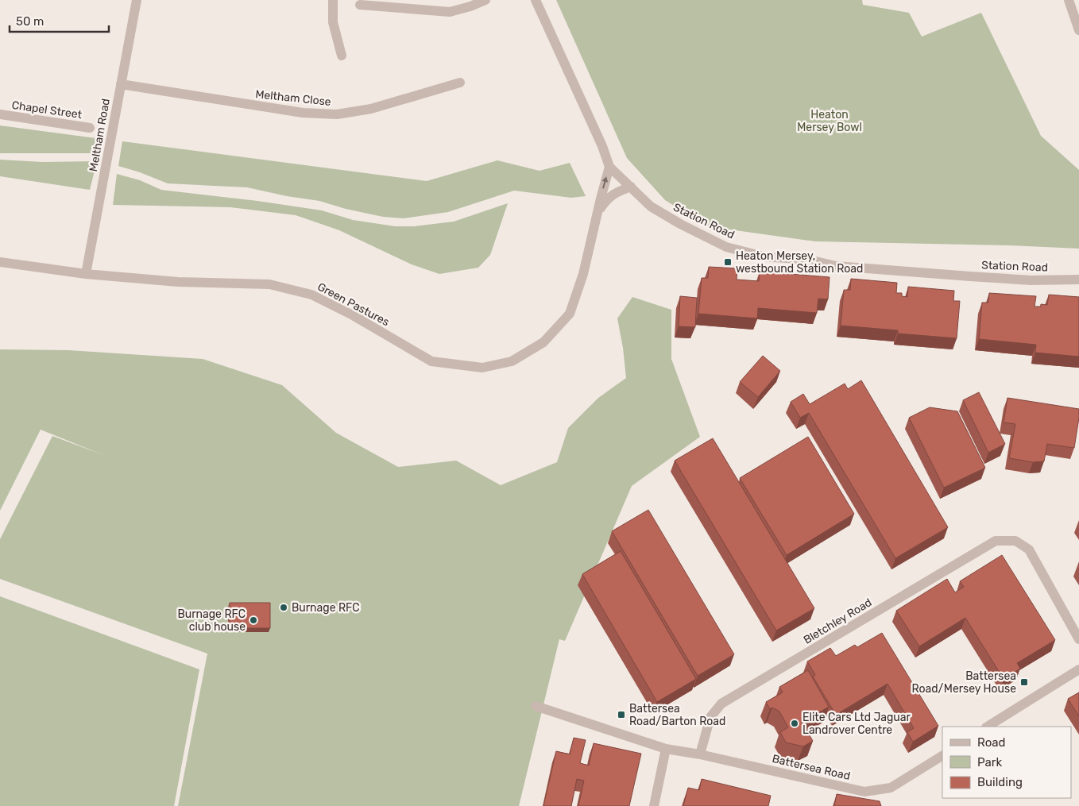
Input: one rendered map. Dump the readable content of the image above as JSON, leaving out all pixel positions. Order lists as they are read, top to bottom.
{
  "streets": {
    "street": [
      "Meltham Close",
      "Chapel Street",
      "Meltham Road",
      "Station Road",
      "Green Pastures",
      "Bletchley Road",
      "Battersea Road"
    ]
  },
  "crossings": [
    ["Meltham Close", "Meltham Road"],
    ["Meltham Road", "Green Pastures"],
    ["Station Road", "Green Pastures"],
    ["Bletchley Road", "Battersea Road"]
  ],
  "parks": ["Heaton Mersey Bowl"],
  "places": {
    "transit": ["Heaton Mersey, westbound Station Road", "Battersea Road/Mersey House", "Battersea Road/Barton Road"],
    "other": ["Burnage RFC", "Burnage RFC club house", "Elite Cars Ltd Jaguar Landrover Centre"]
  },
  "legend": ["Road", "Park", "Building"],
  "scale_bar": "50 m"
}
